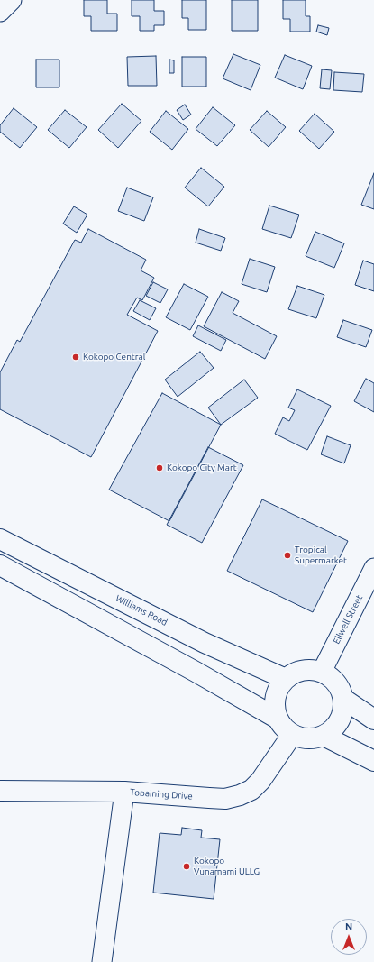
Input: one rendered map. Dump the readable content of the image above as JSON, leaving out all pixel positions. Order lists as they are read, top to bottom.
{
  "streets": {
    "main road": ["Williams Road", "Tobaining Drive"],
    "street": ["Ellwell Street"]
  },
  "crossings": [
    ["Williams Road", "Ellwell Street"],
    ["Williams Road", "Tobaining Drive"],
    ["Ellwell Street", "Tobaining Drive"]
  ],
  "places": [
    "Kokopo Central",
    "Kokopo City Mart",
    "Tropical Supermarket",
    "Kokopo Vunamami ULLG"
  ],
  "north": "top"
}
